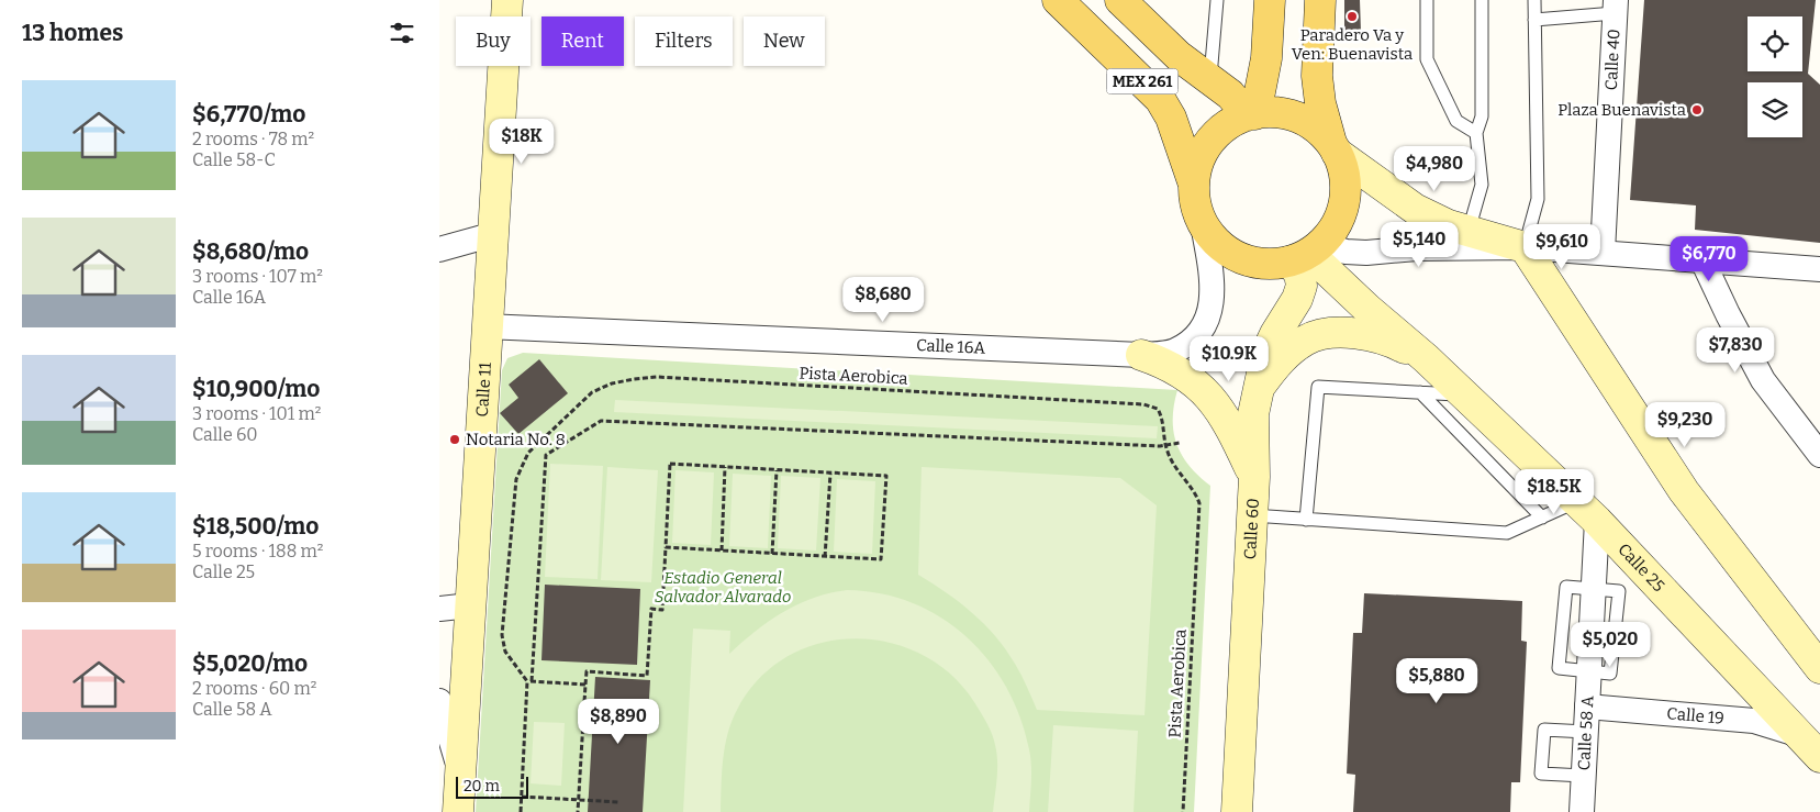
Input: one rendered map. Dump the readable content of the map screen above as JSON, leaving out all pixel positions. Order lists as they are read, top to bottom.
{
  "streets": {
    "main road": [
      "MEX 261",
      "Calle 11",
      "Calle 60",
      "Calle 25"
    ],
    "street": [
      "Calle 40",
      "Calle 16A",
      "Calle 19",
      "Calle 58 A"
    ],
    "path": ["Pista Aerobica"]
  },
  "crossings": [
    ["MEX 261", "Calle 16A"],
    ["MEX 261", "Calle 60"],
    ["MEX 261", "Calle 25"],
    ["Calle 16A", "Calle 11"],
    ["Calle 16A", "Calle 60"],
    ["Calle 16A", "Calle 25"],
    ["Calle 60", "Calle 25"],
    ["Calle 25", "Calle 19"],
    ["Calle 25", "Calle 58 A"],
    ["Calle 19", "Calle 58 A"]
  ],
  "parks": ["Estadio General Salvador Alvarado"],
  "places": ["Paradero Va y Ven: Buenavista", "Plaza Buenavista", "Notaria No. 8"],
  "scale_bar": "20 m",
  "page": {
    "heading": "13 homes",
    "chip": [
      "Buy",
      "Rent",
      "Filters",
      "New"
    ],
    "list": [
      {
        "name": "$6,770/mo",
        "note": "2 rooms · 78 m² · Calle 58-C"
      },
      {
        "name": "$8,680/mo",
        "note": "3 rooms · 107 m² · Calle 16A"
      },
      {
        "name": "$10,900/mo",
        "note": "3 rooms · 101 m² · Calle 60"
      },
      {
        "name": "$18,500/mo",
        "note": "5 rooms · 188 m² · Calle 25"
      },
      {
        "name": "$5,020/mo",
        "note": "2 rooms · 60 m² · Calle 58 A"
      }
    ],
    "price": [
      "$18K",
      "$4,980",
      "$5,140",
      "$9,610",
      "$6,770",
      "$8,680",
      "$7,830",
      "$10.9K",
      "$9,230",
      "$18.5K",
      "$5,020",
      "$5,880",
      "$8,890"
    ],
    "scale": "20 m"
  }
}
